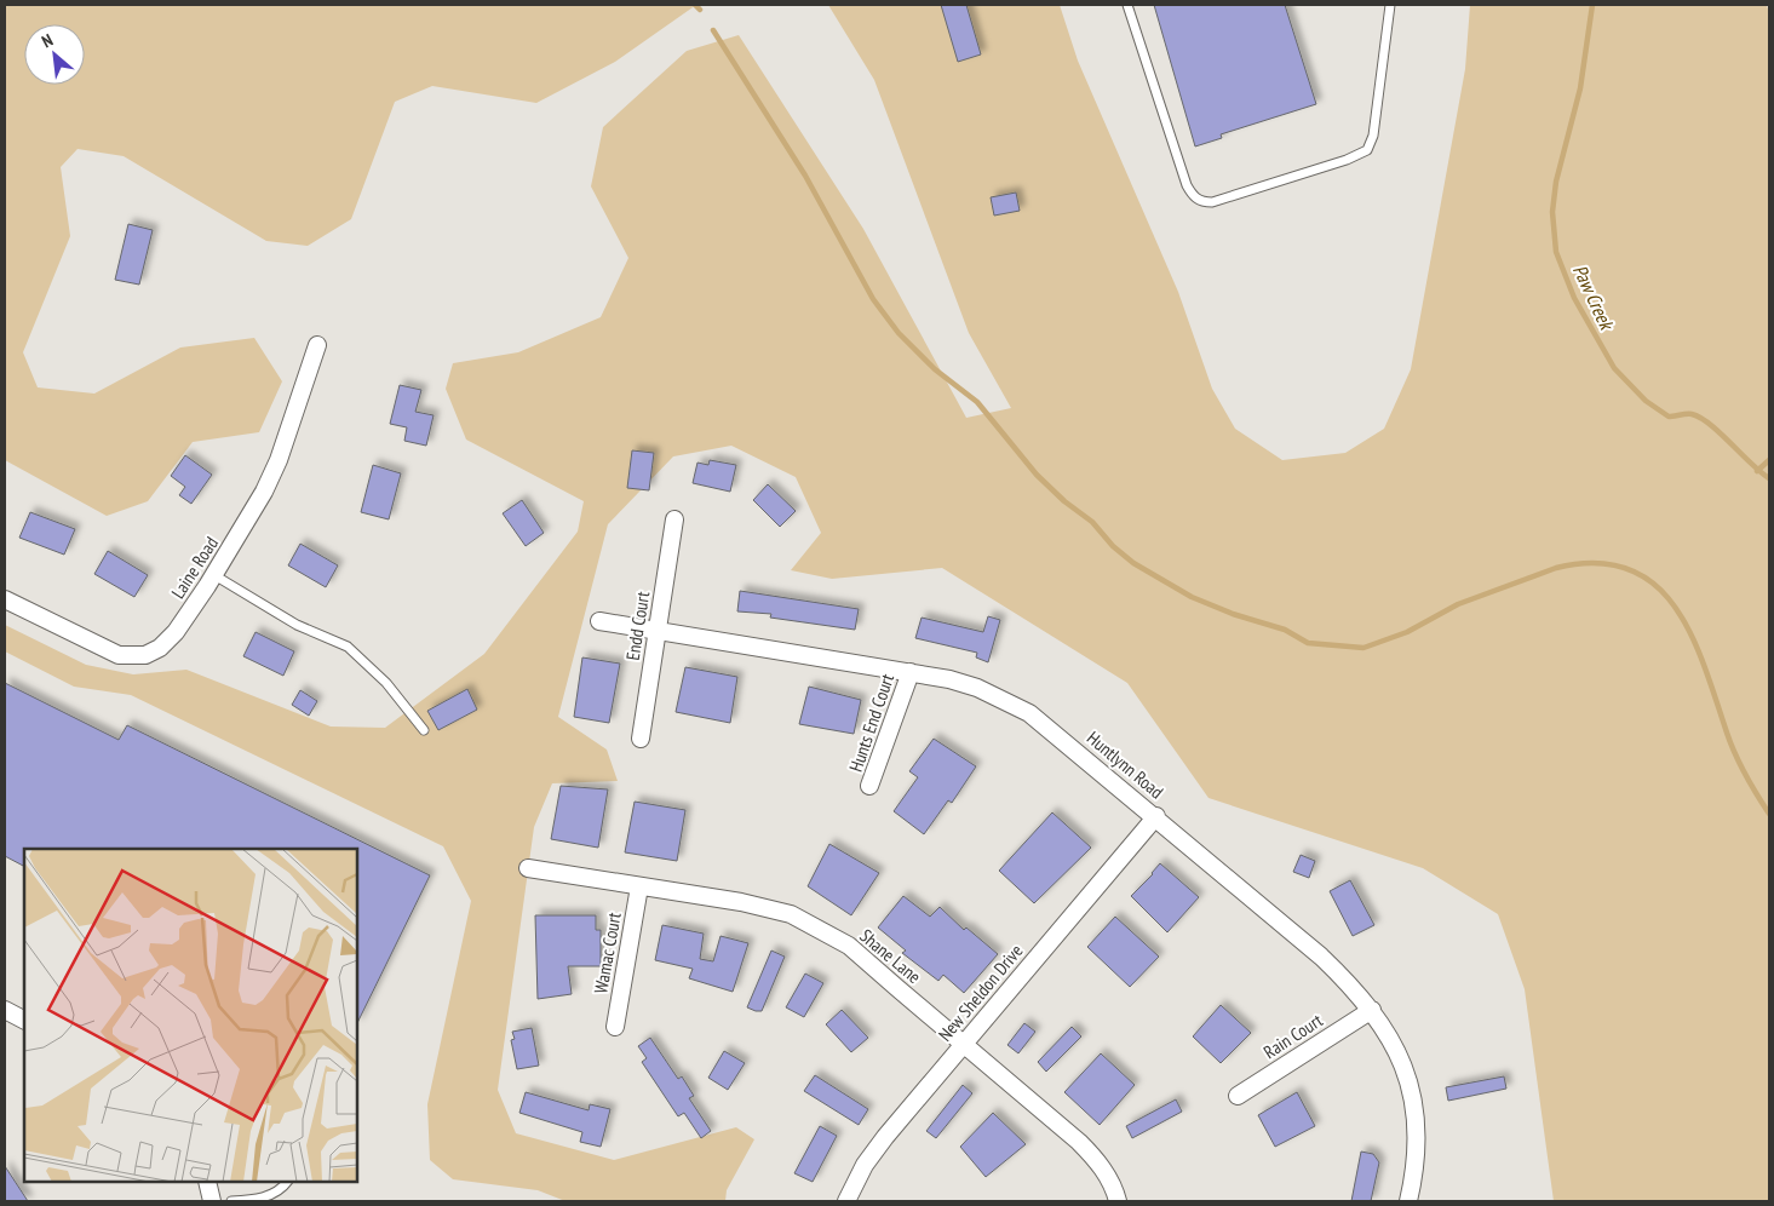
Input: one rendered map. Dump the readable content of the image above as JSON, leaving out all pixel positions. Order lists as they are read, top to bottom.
{
  "streets": {
    "street": [
      "Laine Road",
      "Endd Court",
      "Hunts End Court",
      "Huntlynn Road",
      "Wamac Court",
      "Shane Lane",
      "New Sheldon Drive",
      "Rain Court"
    ]
  },
  "crossings": [
    ["Endd Court", "Huntlynn Road"],
    ["Hunts End Court", "Huntlynn Road"],
    ["Huntlynn Road", "New Sheldon Drive"],
    ["Huntlynn Road", "Rain Court"],
    ["Wamac Court", "Shane Lane"],
    ["Shane Lane", "New Sheldon Drive"]
  ],
  "water": ["Paw Creek"],
  "north": "top left"
}
